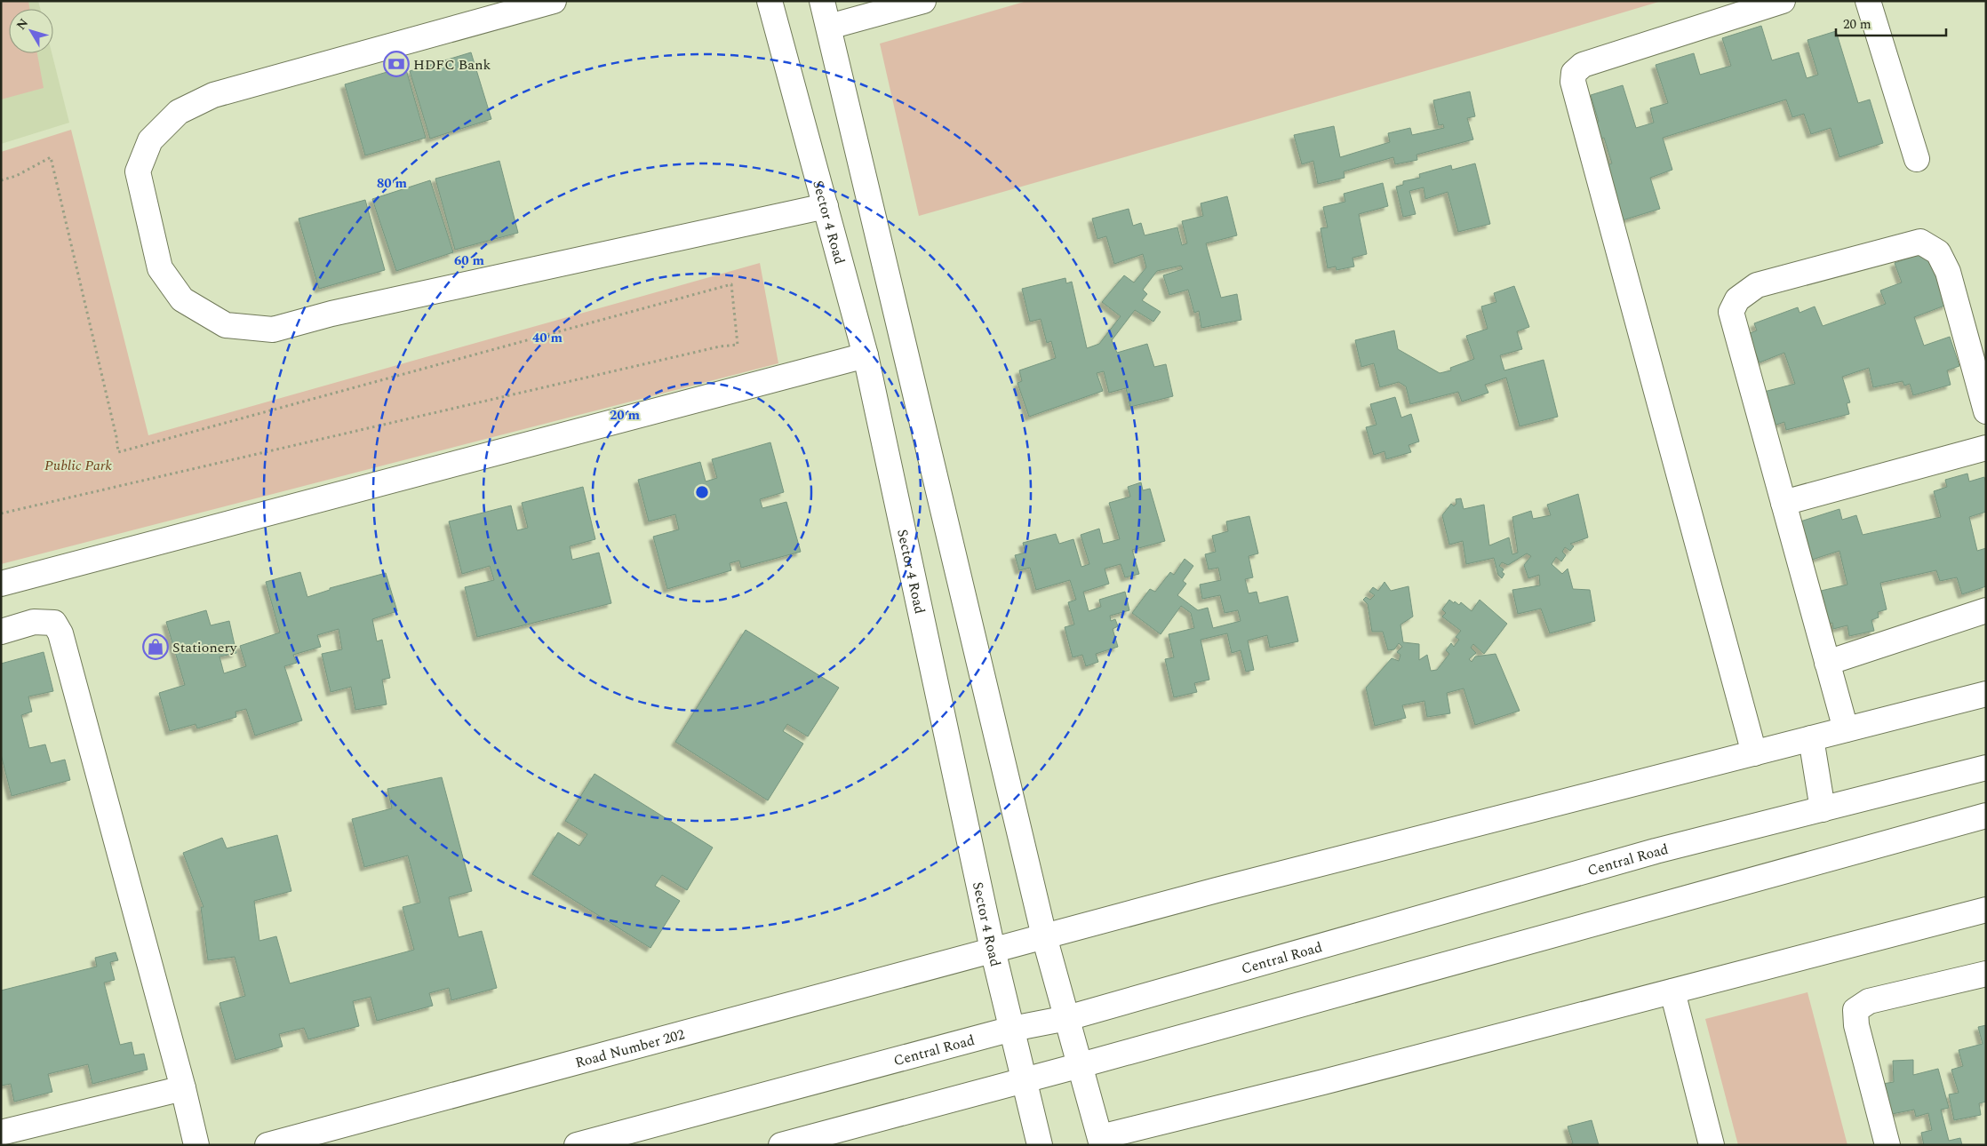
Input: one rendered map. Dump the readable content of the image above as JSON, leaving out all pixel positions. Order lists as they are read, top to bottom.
{
  "streets": {
    "street": ["Sector 4 Road", "Central Road", "Road Number 202"]
  },
  "crossings": [
    ["Sector 4 Road", "Central Road"],
    ["Sector 4 Road", "Road Number 202"]
  ],
  "parks": ["Public Park"],
  "places": {
    "bank": ["HDFC Bank"],
    "shop": ["Stationery"]
  },
  "scale_bar": "20 m",
  "north": "top left",
  "rings": [
    "80 m",
    "60 m",
    "40 m",
    "20 m"
  ]
}
